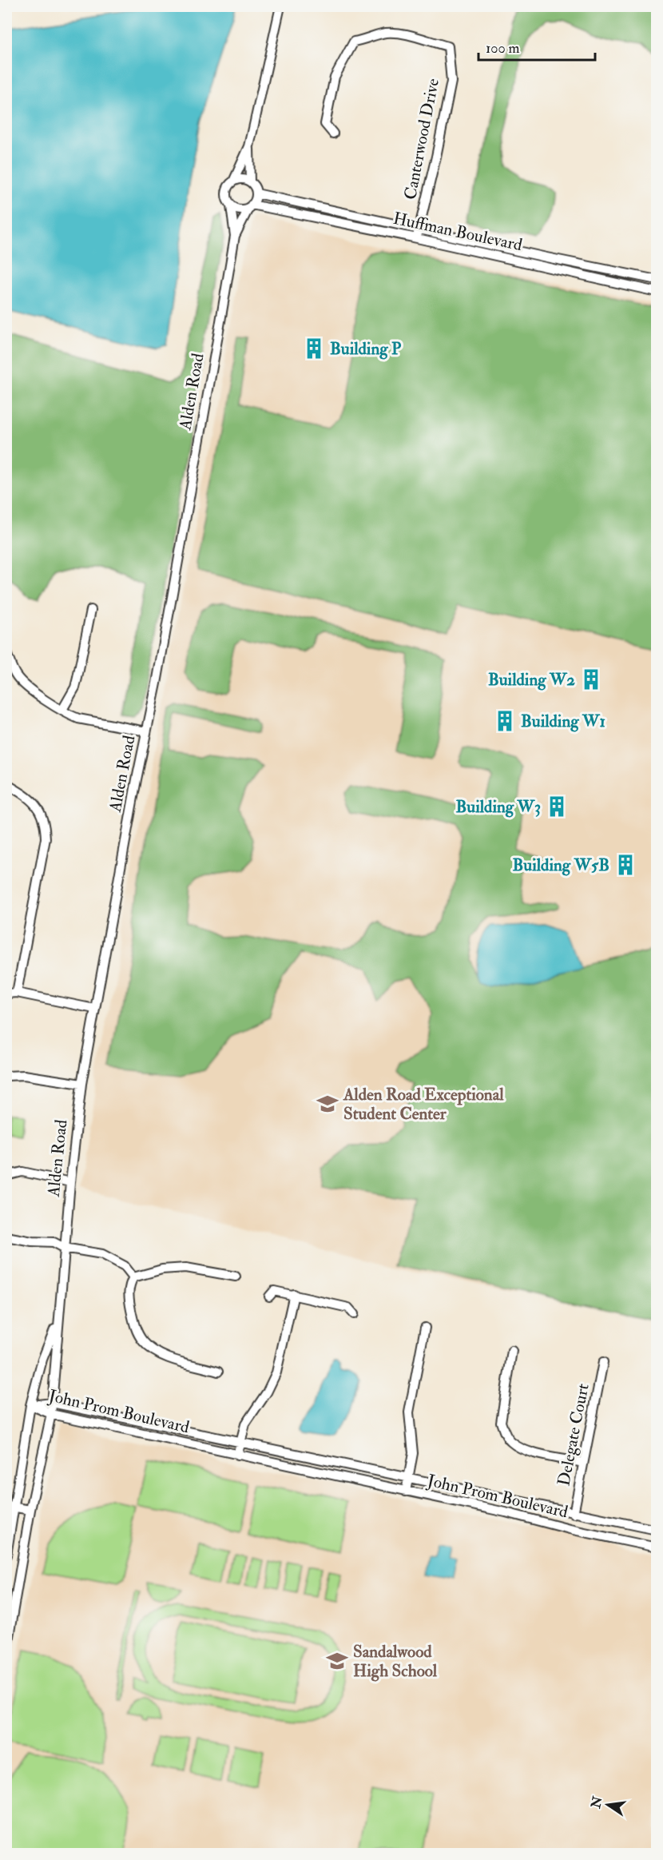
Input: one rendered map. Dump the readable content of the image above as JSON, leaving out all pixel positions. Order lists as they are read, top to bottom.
{
  "streets": {
    "street": [
      "Canterwood Drive",
      "Huffman Boulevard",
      "Alden Road",
      "John Prom Boulevard",
      "Delegate Court"
    ]
  },
  "crossings": [
    ["Canterwood Drive", "Huffman Boulevard"],
    ["Huffman Boulevard", "Alden Road"],
    ["Alden Road", "John Prom Boulevard"],
    ["John Prom Boulevard", "Delegate Court"]
  ],
  "places": {
    "building": [
      "Building P",
      "Building W2",
      "Building W1",
      "Building W3",
      "Building W5B"
    ],
    "school or university": ["Alden Road Exceptional Student Center", "Sandalwood High School"]
  },
  "scale_bar": "100 m",
  "north": "left"
}
